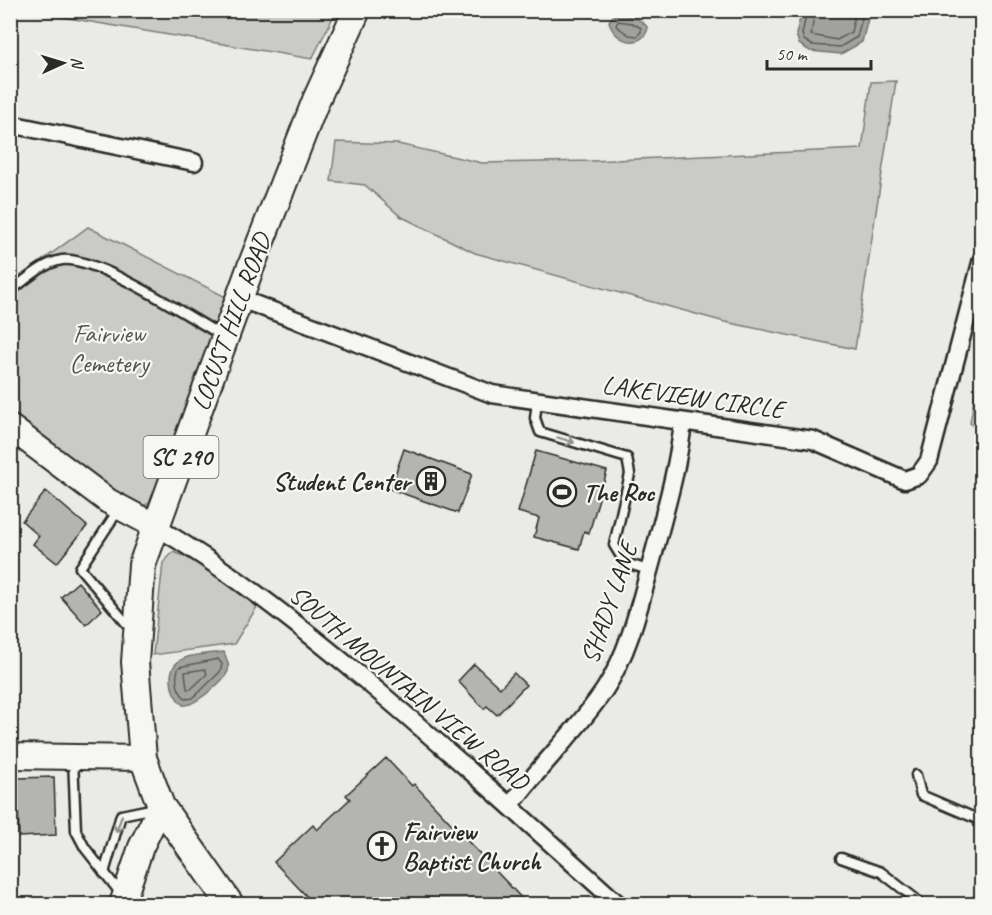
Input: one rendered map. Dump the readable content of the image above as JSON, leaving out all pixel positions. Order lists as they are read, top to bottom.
{
  "streets": {
    "main road": ["LOCUST HILL ROAD", "SC 290"],
    "street": ["LAKEVIEW CIRCLE", "SHADY LANE", "SOUTH MOUNTAIN VIEW ROAD"]
  },
  "crossings": [
    ["LOCUST HILL ROAD", "LAKEVIEW CIRCLE"],
    ["LOCUST HILL ROAD", "SOUTH MOUNTAIN VIEW ROAD"],
    ["LAKEVIEW CIRCLE", "SHADY LANE"],
    ["SHADY LANE", "SOUTH MOUNTAIN VIEW ROAD"]
  ],
  "parks": ["Fairview Cemetery"],
  "places": {
    "building": ["Student Center"],
    "sports": ["The Roc"],
    "church": ["Fairview Baptist Church"]
  },
  "scale_bar": "50 m",
  "north": "right"
}
